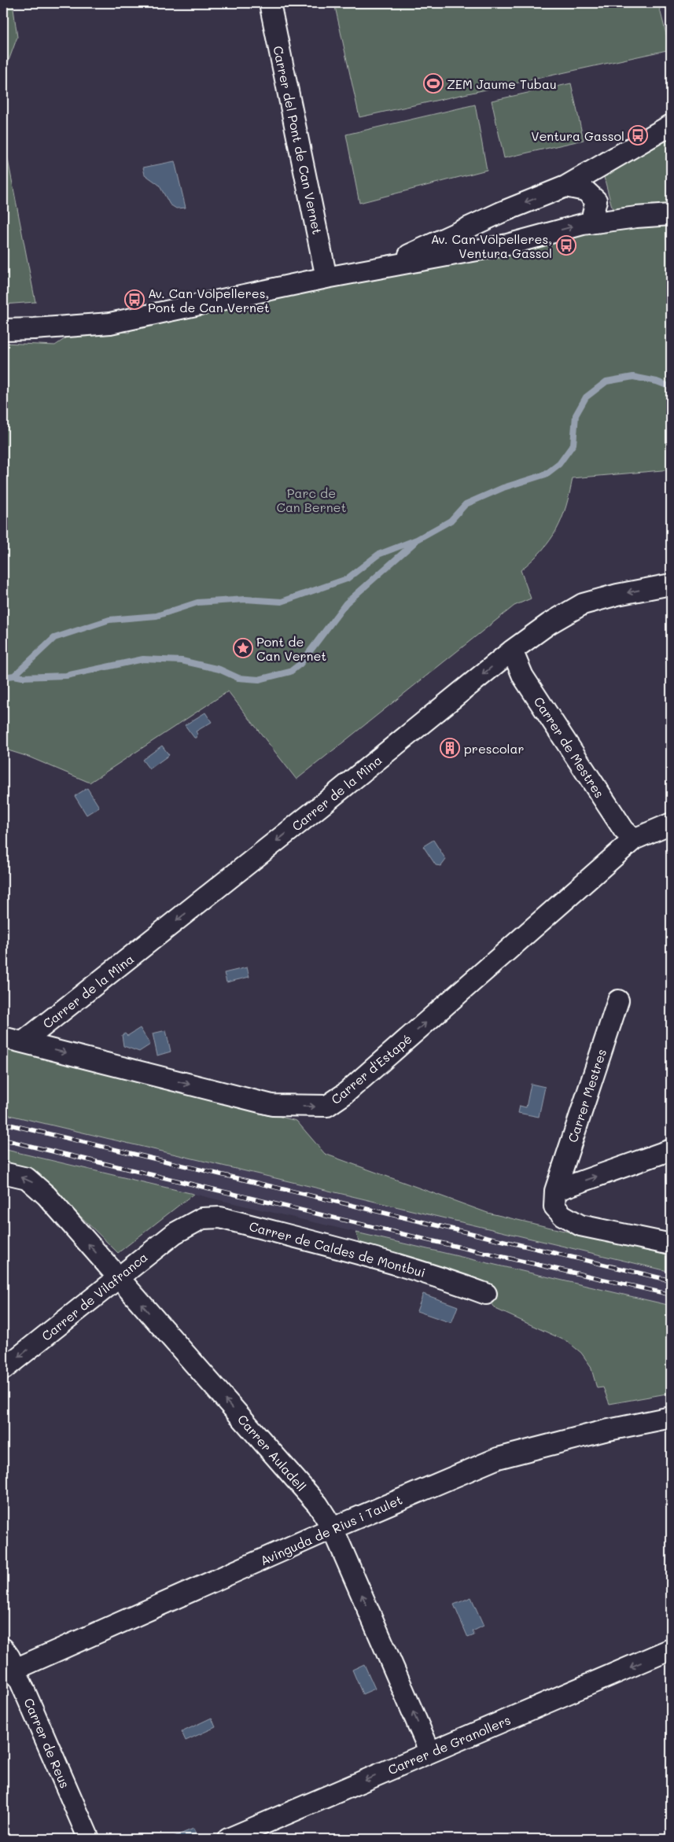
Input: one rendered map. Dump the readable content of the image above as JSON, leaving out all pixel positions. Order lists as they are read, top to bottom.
{
  "streets": {
    "street": [
      "Carrer del Pont de Can Vernet",
      "Carrer de Mestres",
      "Carrer de la Mina",
      "Carrer d'Estapé",
      "Carrer Mestres",
      "Carrer de Caldes de Montbui",
      "Carrer de Vilafranca",
      "Carrer Auladell",
      "Avinguda de Rius i Taulet",
      "Carrer de Reus",
      "Carrer de Granollers"
    ]
  },
  "crossings": [
    ["Carrer de Mestres", "Carrer de la Mina"],
    ["Carrer de Mestres", "Carrer d'Estapé"],
    ["Carrer de la Mina", "Carrer d'Estapé"],
    ["Carrer de Caldes de Montbui", "Carrer de Vilafranca"],
    ["Carrer de Vilafranca", "Carrer Auladell"],
    ["Carrer Auladell", "Avinguda de Rius i Taulet"],
    ["Carrer Auladell", "Carrer de Granollers"],
    ["Avinguda de Rius i Taulet", "Carrer de Reus"]
  ],
  "one_way": [
    "Carrer de la Mina",
    "Carrer d'Estapé",
    "Carrer de Vilafranca",
    "Carrer Auladell",
    "Carrer de Granollers"
  ],
  "parks": ["Parc de Can Bernet"],
  "places": {
    "sports": ["ZEM Jaume Tubau"],
    "bus stop": ["Ventura Gassol", "Av. Can Volpelleres, Ventura Gassol", "Av. Can Volpelleres, Pont de Can Vernet"],
    "place": ["Pont de Can Vernet"],
    "building": ["prescolar"]
  }
}
